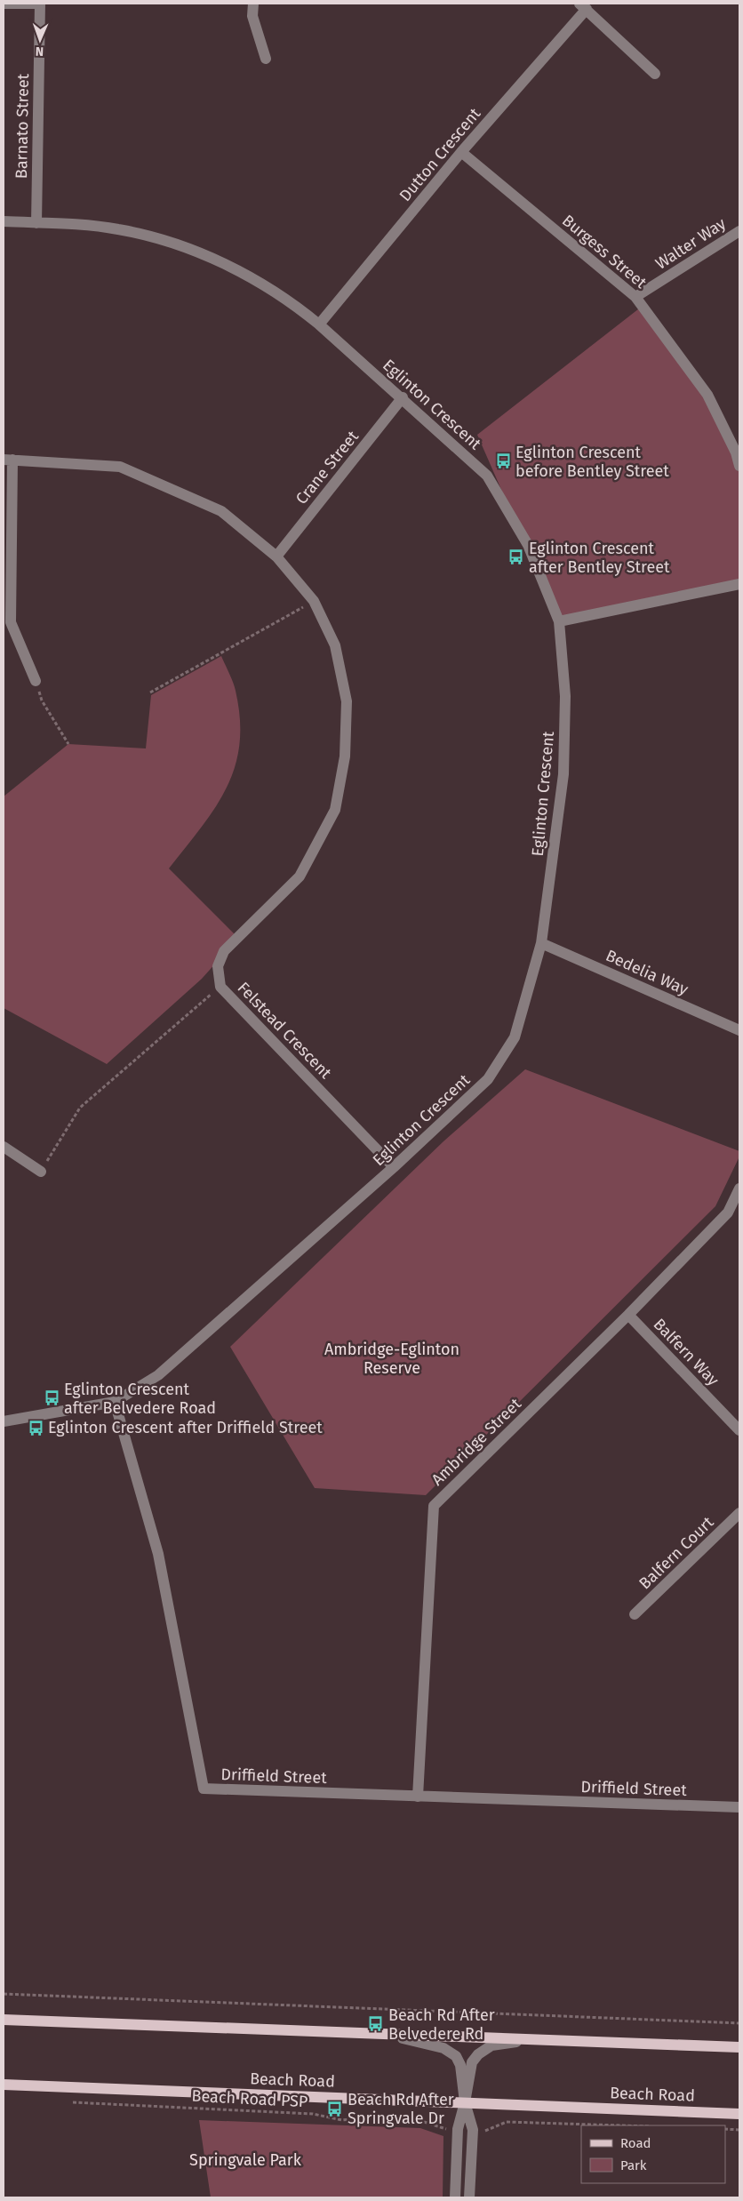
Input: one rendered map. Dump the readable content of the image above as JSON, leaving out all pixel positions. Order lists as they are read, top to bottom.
{
  "streets": {
    "main road": ["Beach Road"],
    "street": [
      "Barnato Street",
      "Dutton Crescent",
      "Walter Way",
      "Burgess Street",
      "Eglinton Crescent",
      "Crane Street",
      "Bedelia Way",
      "Felstead Crescent",
      "Balfern Way",
      "Ambridge Street",
      "Balfern Court",
      "Driffield Street"
    ],
    "path": ["Beach Road PSP"]
  },
  "crossings": [
    ["Barnato Street", "Eglinton Crescent"],
    ["Dutton Crescent", "Burgess Street"],
    ["Dutton Crescent", "Eglinton Crescent"],
    ["Walter Way", "Burgess Street"],
    ["Eglinton Crescent", "Crane Street"],
    ["Eglinton Crescent", "Bedelia Way"],
    ["Eglinton Crescent", "Felstead Crescent"],
    ["Eglinton Crescent", "Driffield Street"],
    ["Crane Street", "Felstead Crescent"],
    ["Balfern Way", "Ambridge Street"],
    ["Ambridge Street", "Driffield Street"]
  ],
  "parks": ["Ambridge-Eglinton Reserve", "Springvale Park"],
  "places": {
    "bus stop": [
      "Eglinton Crescent before Bentley Street",
      "Eglinton Crescent after Bentley Street",
      "Eglinton Crescent after Belvedere Road",
      "Eglinton Crescent after Driffield Street",
      "Beach Rd After Belvedere Rd",
      "Beach Rd After Springvale Dr"
    ]
  },
  "legend": ["Road", "Park"],
  "north": "bottom"
}
